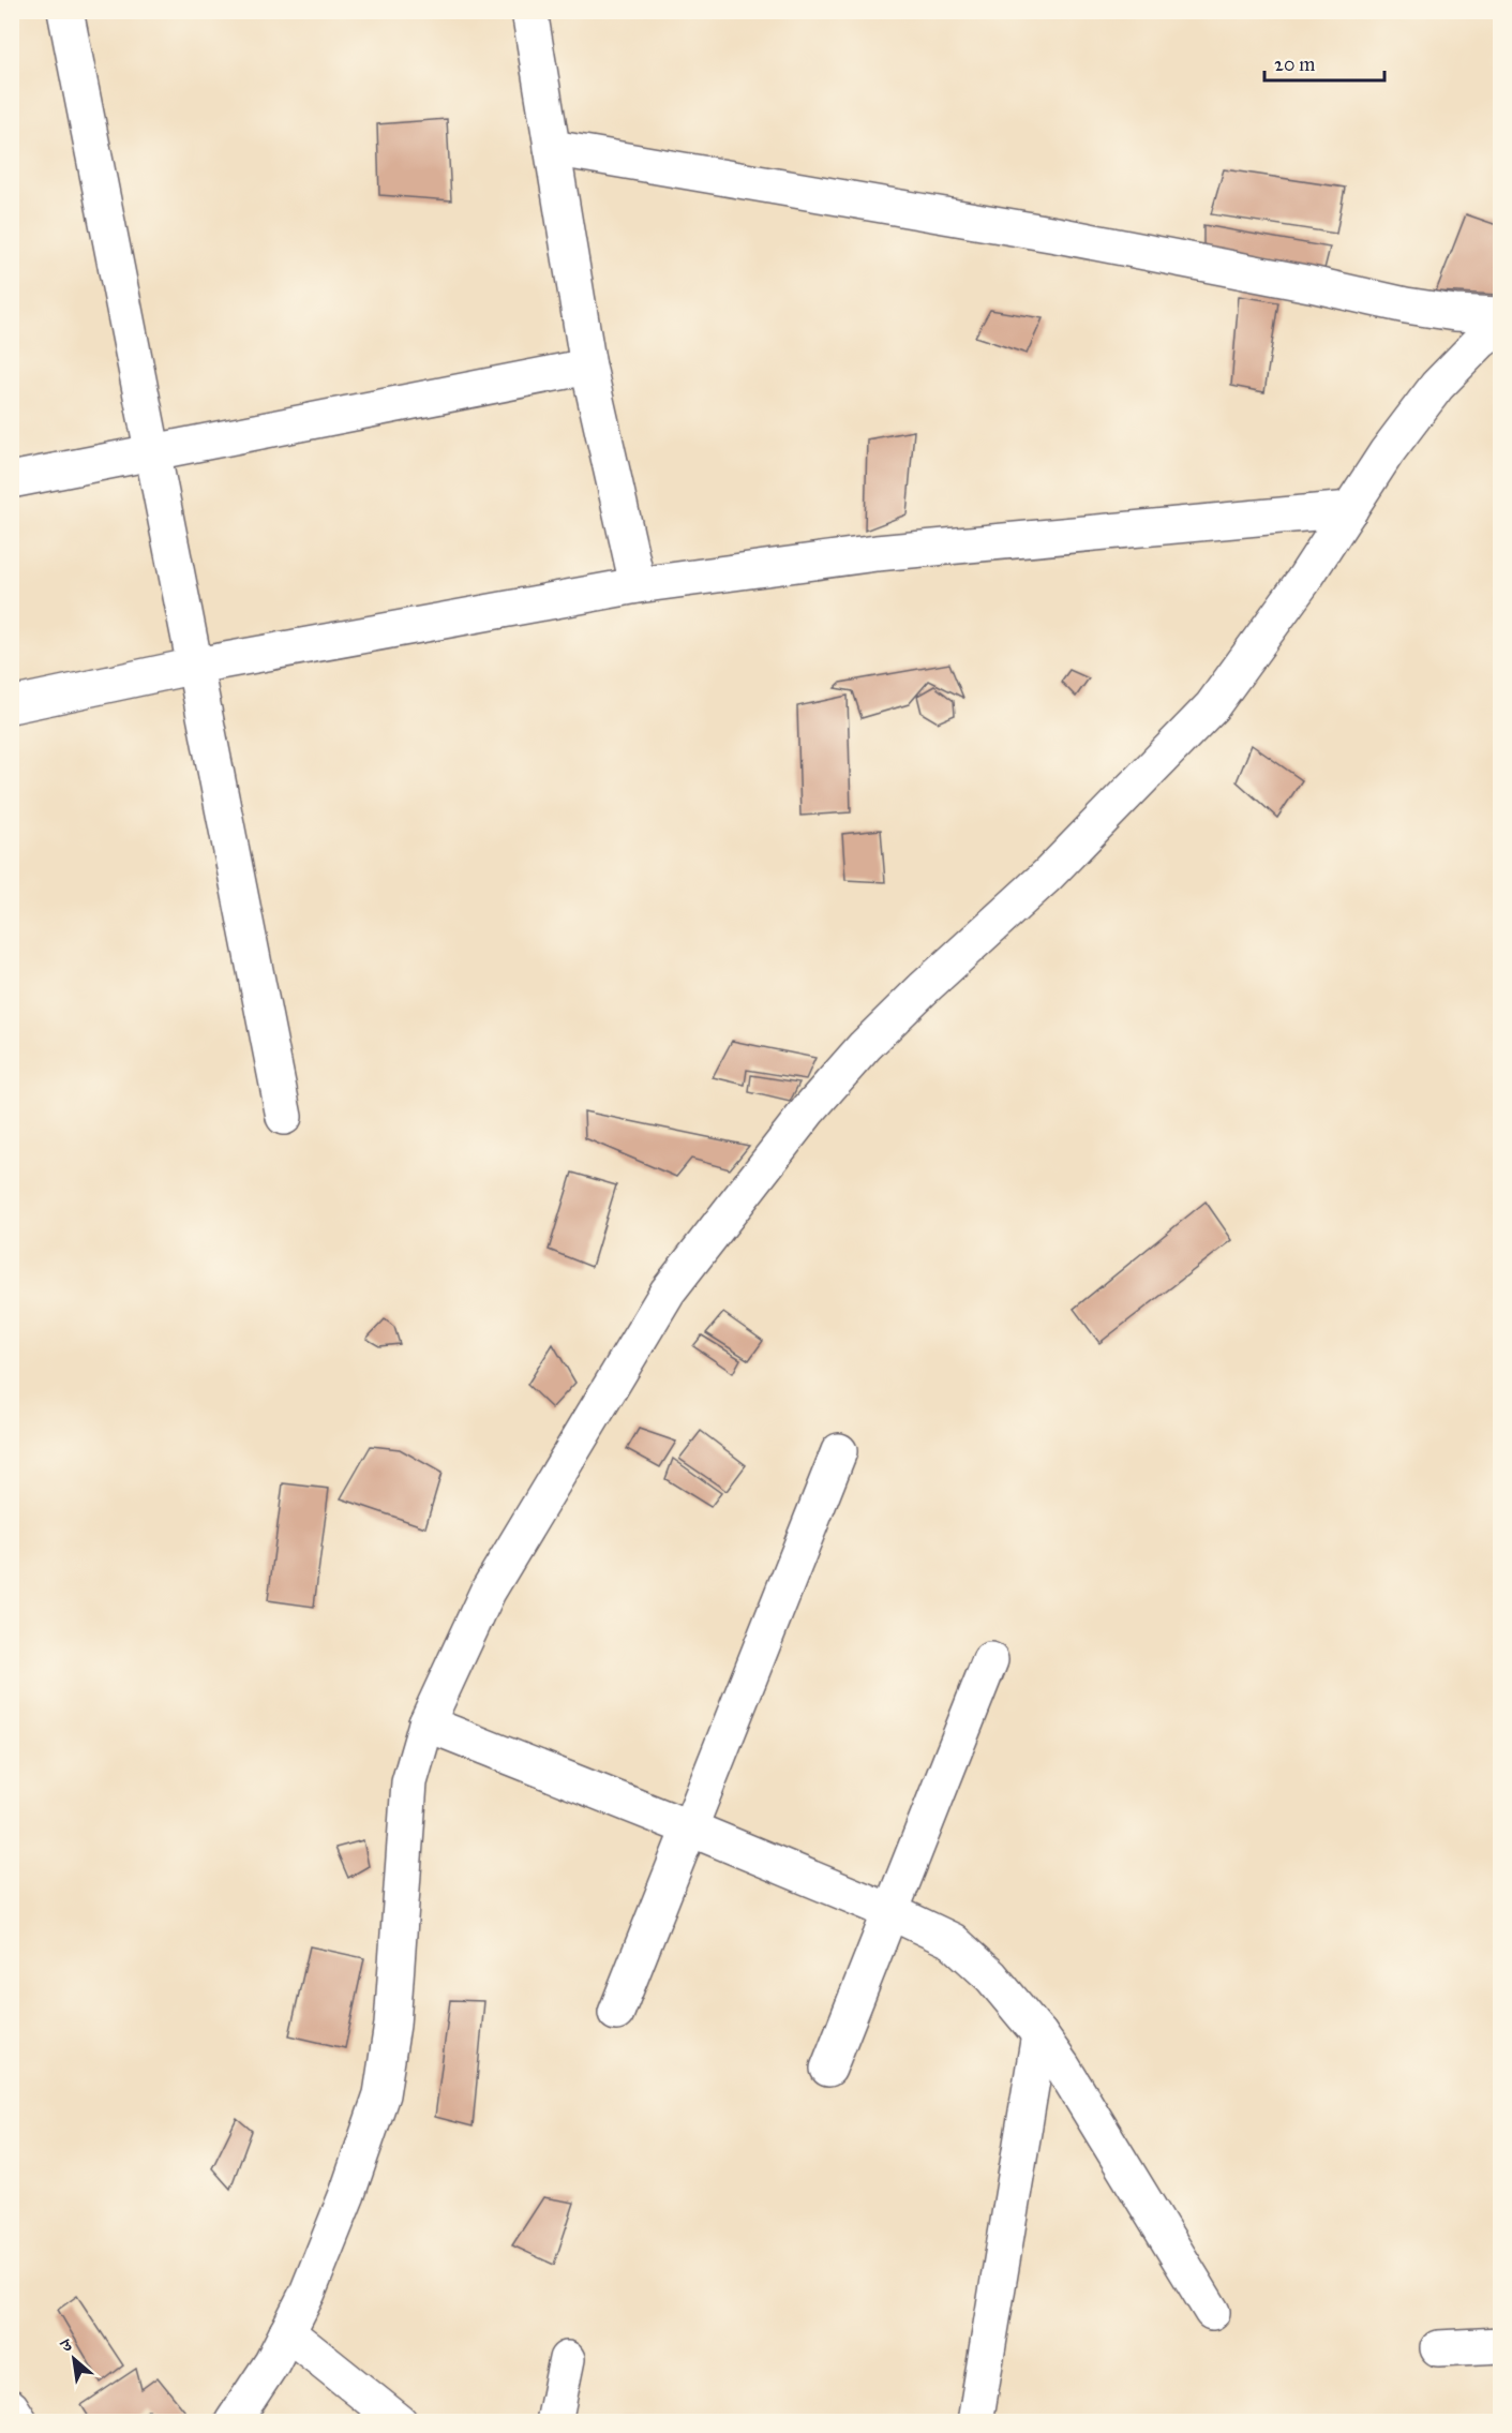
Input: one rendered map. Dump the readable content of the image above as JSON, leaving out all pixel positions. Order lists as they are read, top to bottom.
{
  "scale_bar": "20 m",
  "north": "top left"
}
